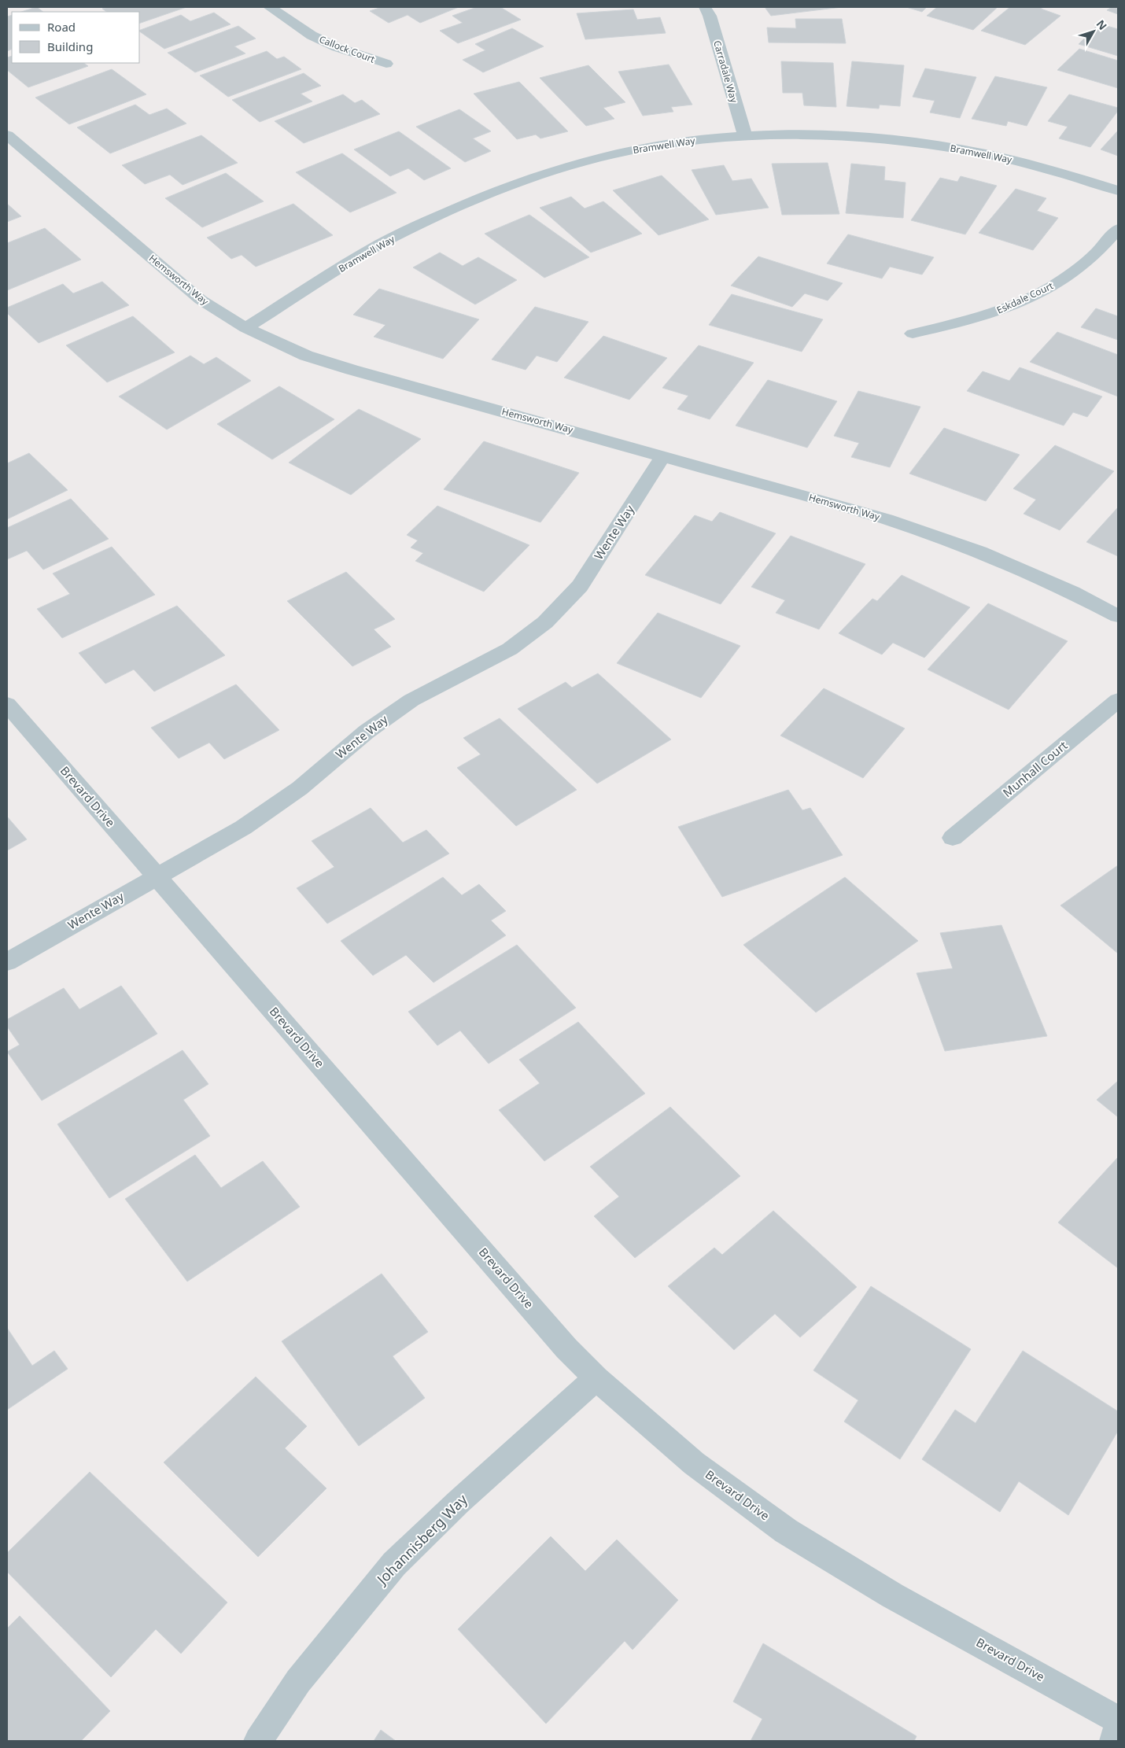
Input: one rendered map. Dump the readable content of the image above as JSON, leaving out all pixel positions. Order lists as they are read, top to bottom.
{
  "streets": {
    "street": [
      "Callock Court",
      "Carradale Way",
      "Bramwell Way",
      "Hemsworth Way",
      "Eskdale Court",
      "Wente Way",
      "Munhall Court",
      "Brevard Drive",
      "Johannisberg Way"
    ]
  },
  "crossings": [
    ["Carradale Way", "Bramwell Way"],
    ["Bramwell Way", "Hemsworth Way"],
    ["Hemsworth Way", "Wente Way"],
    ["Wente Way", "Brevard Drive"],
    ["Brevard Drive", "Johannisberg Way"]
  ],
  "legend": ["Road", "Building"],
  "north": "top right"
}
